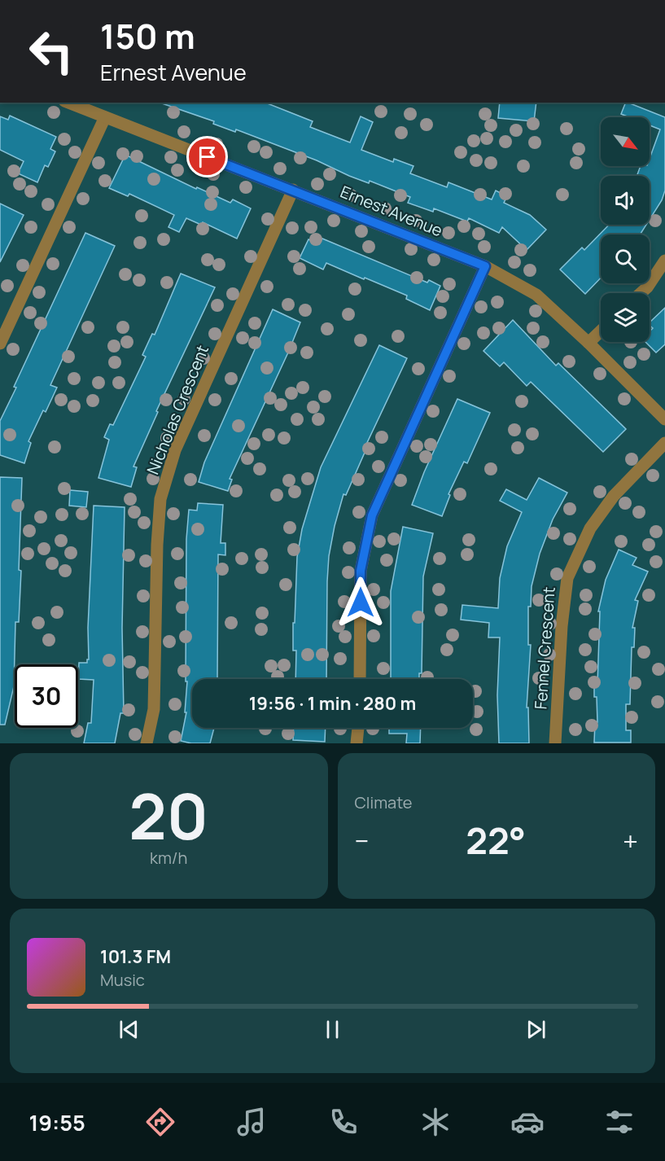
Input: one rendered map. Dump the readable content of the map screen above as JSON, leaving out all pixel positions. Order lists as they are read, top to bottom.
{
  "streets": {
    "street": ["Ernest Avenue", "Nicholas Crescent", "Fennel Crescent"]
  },
  "crossings": [
    ["Ernest Avenue", "Nicholas Crescent"]
  ],
  "north": "bottom right",
  "page": {
    "turn": ["150 m", "Ernest Avenue"],
    "limit": "30",
    "trip": "19:56 · 1 min · 280 m",
    "tile": [
      ["20", "km/h"],
      "Climate"
    ],
    "heat": ["−", "22°", "+"],
    "song": ["101.3 FM", "Music"],
    "tabs": "19:55"
  }
}
